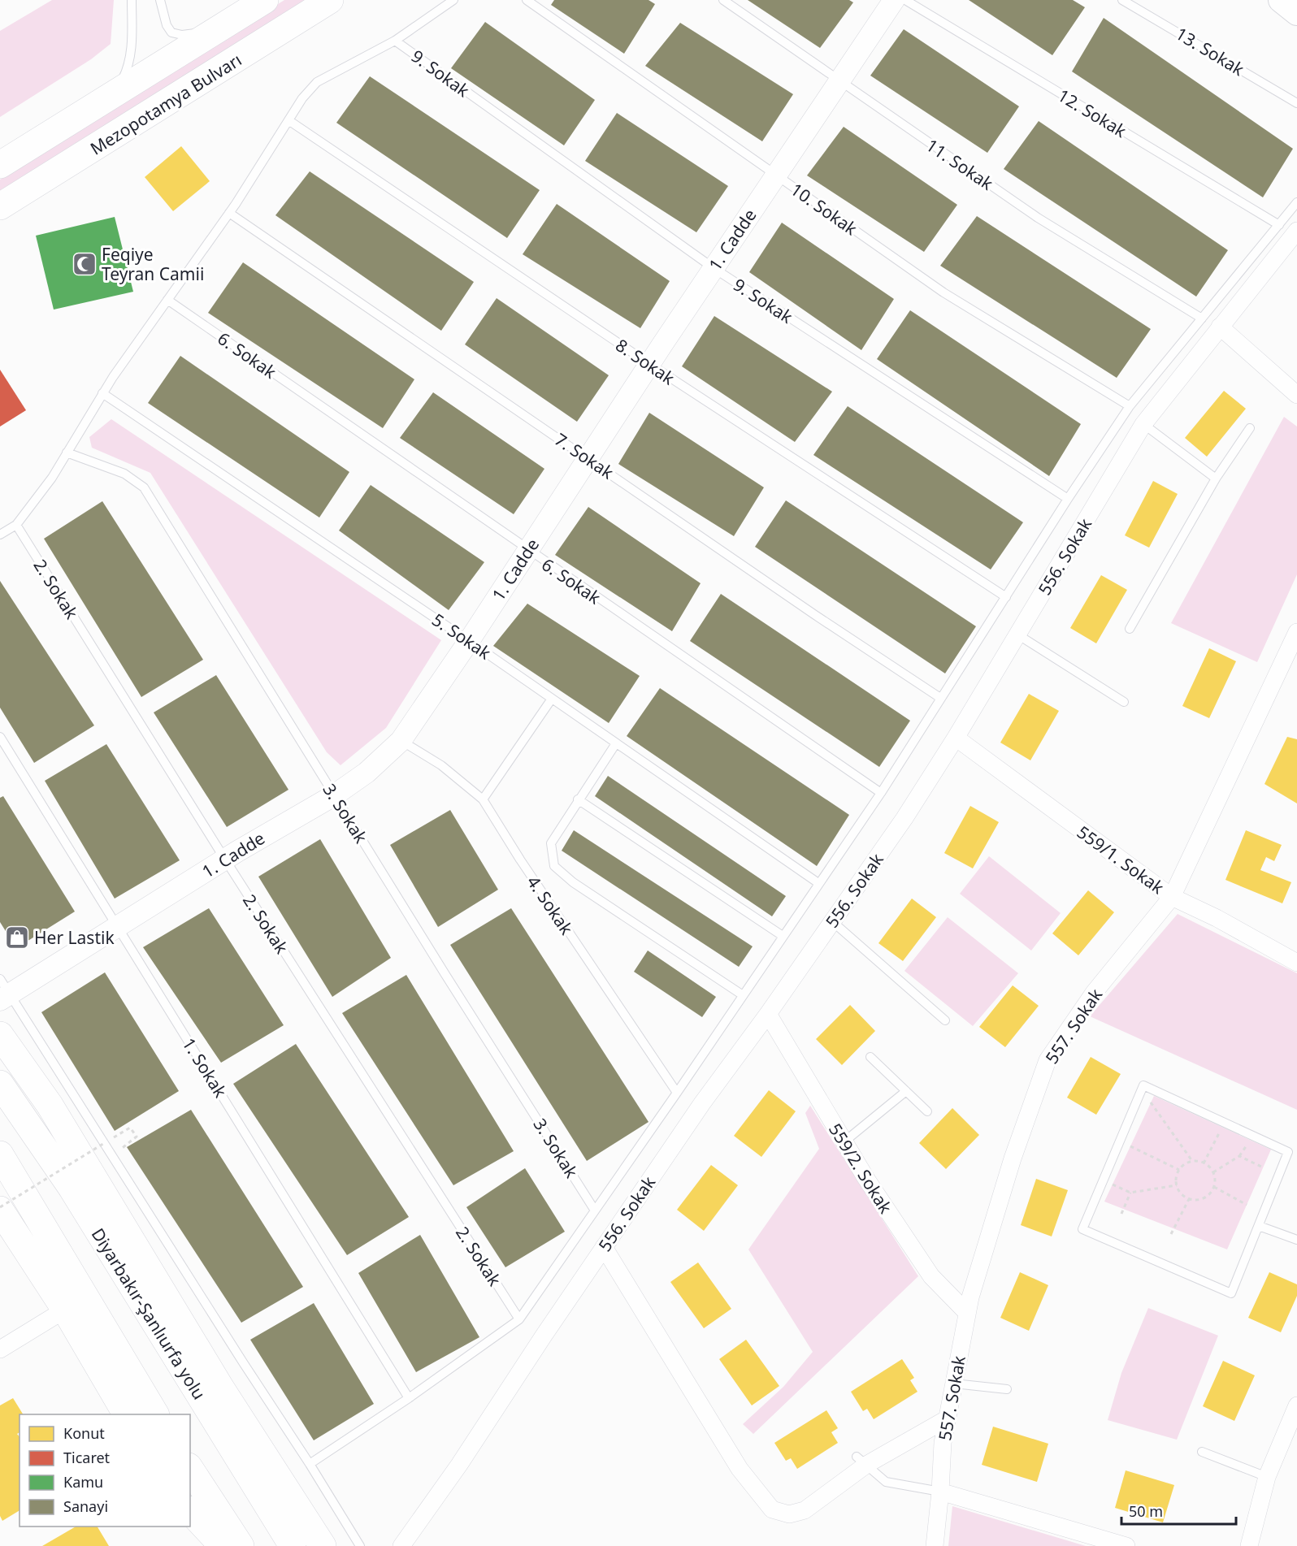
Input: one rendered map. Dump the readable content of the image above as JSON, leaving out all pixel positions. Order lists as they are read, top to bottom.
{
  "streets": {
    "main road": ["Mezopotamya Bulvarı", "Diyarbakır-Şanlıurfa yolu"],
    "street": [
      "1. Cadde",
      "556. Sokak",
      "559/1. Sokak",
      "557. Sokak",
      "559/2. Sokak"
    ],
    "lane": [
      "13. Sokak",
      "9. Sokak",
      "12. Sokak",
      "11. Sokak",
      "10. Sokak",
      "6. Sokak",
      "8. Sokak",
      "7. Sokak",
      "2. Sokak",
      "5. Sokak",
      "3. Sokak",
      "4. Sokak",
      "1. Sokak"
    ]
  },
  "crossings": [
    ["9. Sokak", "1. Cadde"],
    ["11. Sokak", "1. Cadde"],
    ["10. Sokak", "1. Cadde"],
    ["1. Cadde", "6. Sokak"],
    ["1. Cadde", "8. Sokak"],
    ["1. Cadde", "7. Sokak"],
    ["1. Cadde", "2. Sokak"],
    ["1. Cadde", "5. Sokak"],
    ["1. Cadde", "3. Sokak"],
    ["1. Cadde", "4. Sokak"],
    ["1. Cadde", "1. Sokak"],
    ["556. Sokak", "559/1. Sokak"],
    ["556. Sokak", "559/2. Sokak"],
    ["559/1. Sokak", "557. Sokak"],
    ["557. Sokak", "559/2. Sokak"]
  ],
  "places": {
    "mosque": ["Feqiye Teyran Camii"],
    "shop": ["Her Lastik"]
  },
  "legend": [
    "Konut",
    "Ticaret",
    "Kamu",
    "Sanayi"
  ],
  "scale_bar": "50 m"
}
